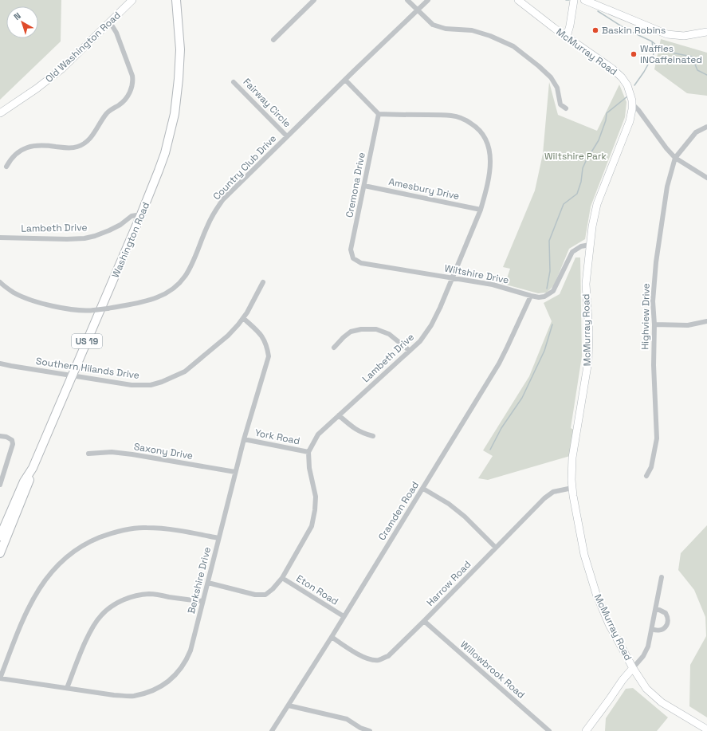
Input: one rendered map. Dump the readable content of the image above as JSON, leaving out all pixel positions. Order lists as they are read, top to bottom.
{
  "streets": {
    "main road": [
      "Old Washington Road",
      "McMurray Road",
      "Washington Road",
      "US 19"
    ],
    "street": [
      "Fairway Circle",
      "Country Club Drive",
      "Cremona Drive",
      "Amesbury Drive",
      "Lambeth Drive",
      "Wiltshire Drive",
      "Highview Drive",
      "Southern Hilands Drive",
      "York Road",
      "Saxony Drive",
      "Cramden Road",
      "Berkshire Drive",
      "Harrow Road",
      "Eton Road",
      "Willowbrook Road"
    ]
  },
  "crossings": [
    ["McMurray Road", "Wiltshire Drive"],
    ["McMurray Road", "Harrow Road"],
    ["Fairway Circle", "Country Club Drive"],
    ["Cremona Drive", "Amesbury Drive"],
    ["Cremona Drive", "Lambeth Drive"],
    ["Cremona Drive", "Wiltshire Drive"],
    ["Amesbury Drive", "Lambeth Drive"],
    ["Lambeth Drive", "Washington Road"],
    ["Lambeth Drive", "Wiltshire Drive"],
    ["Lambeth Drive", "York Road"],
    ["Washington Road", "Southern Hilands Drive"],
    ["Wiltshire Drive", "Cramden Road"],
    ["Southern Hilands Drive", "Berkshire Drive"],
    ["York Road", "Berkshire Drive"],
    ["Saxony Drive", "Berkshire Drive"],
    ["Cramden Road", "Harrow Road"],
    ["Cramden Road", "Eton Road"],
    ["Harrow Road", "Willowbrook Road"]
  ],
  "parks": ["Wiltshire Park"],
  "places": ["Baskin Robins", "Waffles INCaffeinated"],
  "north": "top left"
}
